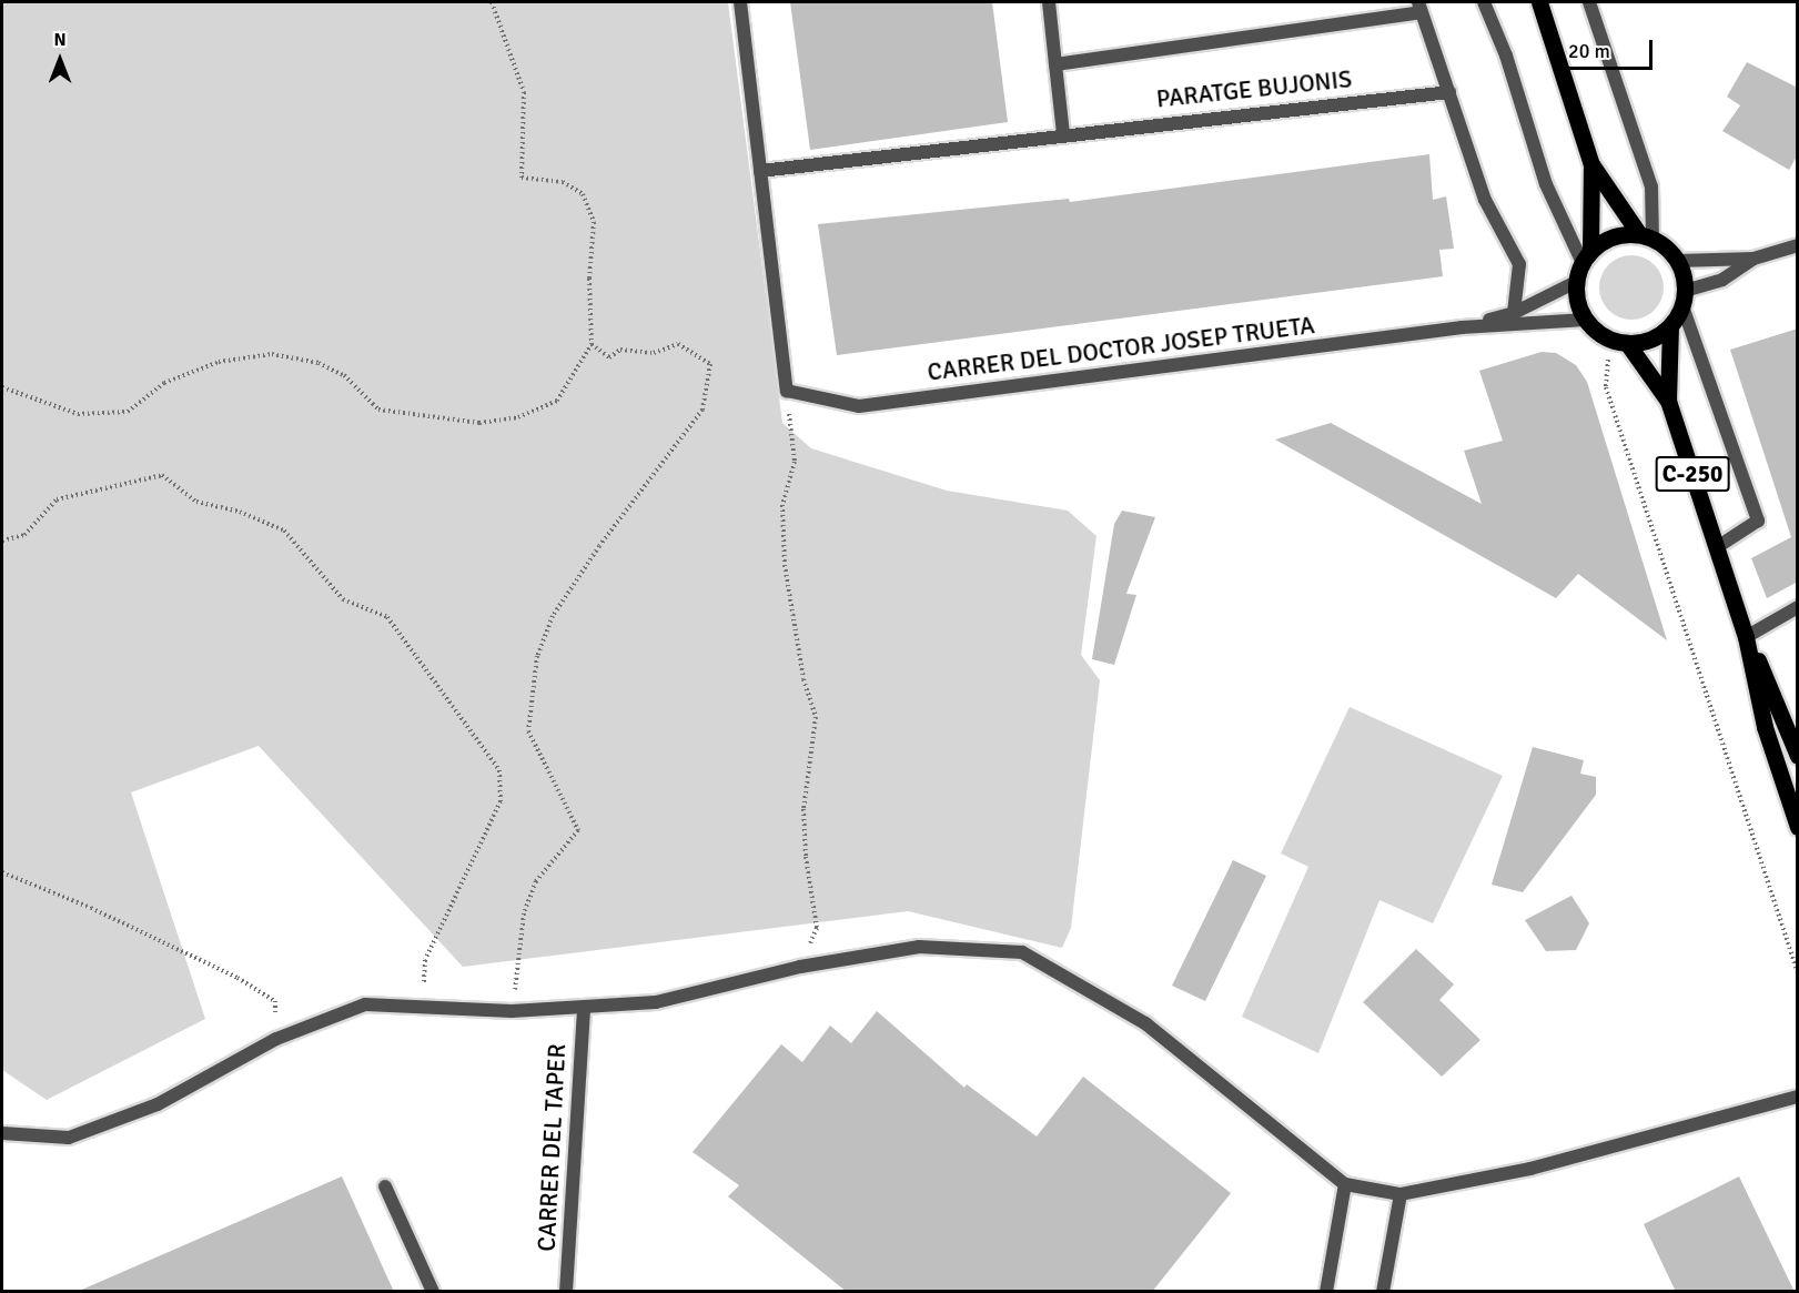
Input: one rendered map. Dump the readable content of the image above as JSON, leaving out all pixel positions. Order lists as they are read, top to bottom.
{
  "streets": {
    "main road": ["C-250"],
    "street": ["PARATGE BUJONIS", "CARRER DEL DOCTOR JOSEP TRUETA", "CARRER DEL TAPER"]
  },
  "crossings": [
    ["PARATGE BUJONIS", "CARRER DEL DOCTOR JOSEP TRUETA"],
    ["CARRER DEL DOCTOR JOSEP TRUETA", "C-250"]
  ],
  "scale_bar": "20 m",
  "north": "top"
}
